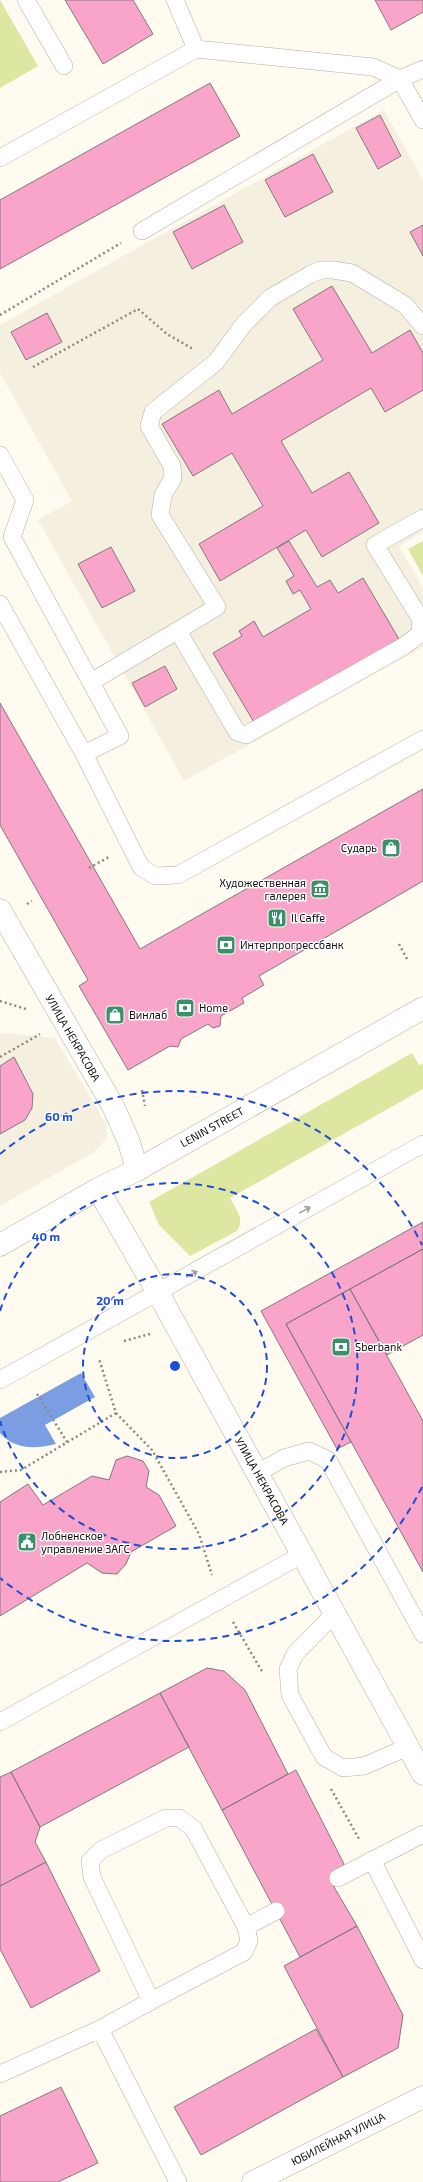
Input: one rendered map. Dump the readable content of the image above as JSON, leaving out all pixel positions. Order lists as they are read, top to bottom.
{
  "streets": {
    "street": ["УЛИЦА НЕКРАСОВА", "LENIN STREET", "ЮБИЛЕЙНАЯ УЛИЦА"]
  },
  "crossings": [
    ["УЛИЦА НЕКРАСОВА", "LENIN STREET"]
  ],
  "places": {
    "shop": ["Сударь", "Винлаб"],
    "museum": ["Художественная галерея"],
    "restaurant": ["Il Caffe"],
    "bank": ["Интерпрогрессбанк", "Home", "Sberbank"],
    "public building": ["Лобненское управление ЗАГС"]
  },
  "rings": ["60 m", "40 m", "20 m"]
}
